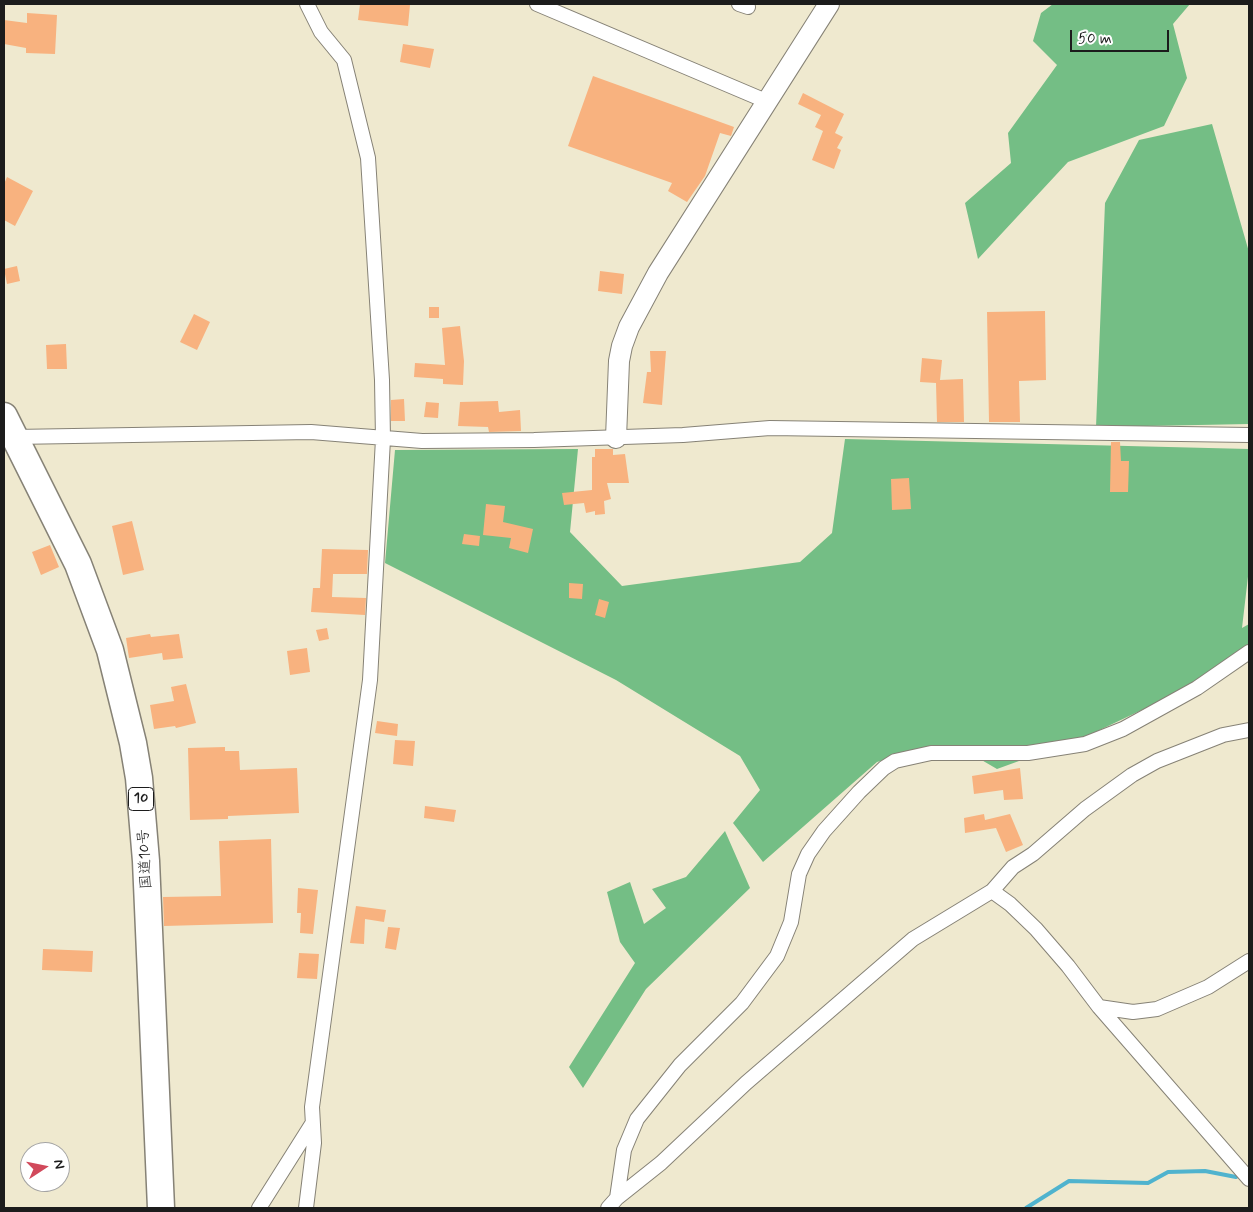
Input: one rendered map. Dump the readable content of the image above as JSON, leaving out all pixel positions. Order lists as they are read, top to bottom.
{
  "streets": {
    "highway": ["10", "国道10号"]
  },
  "scale_bar": "50 m",
  "north": "right"
}
